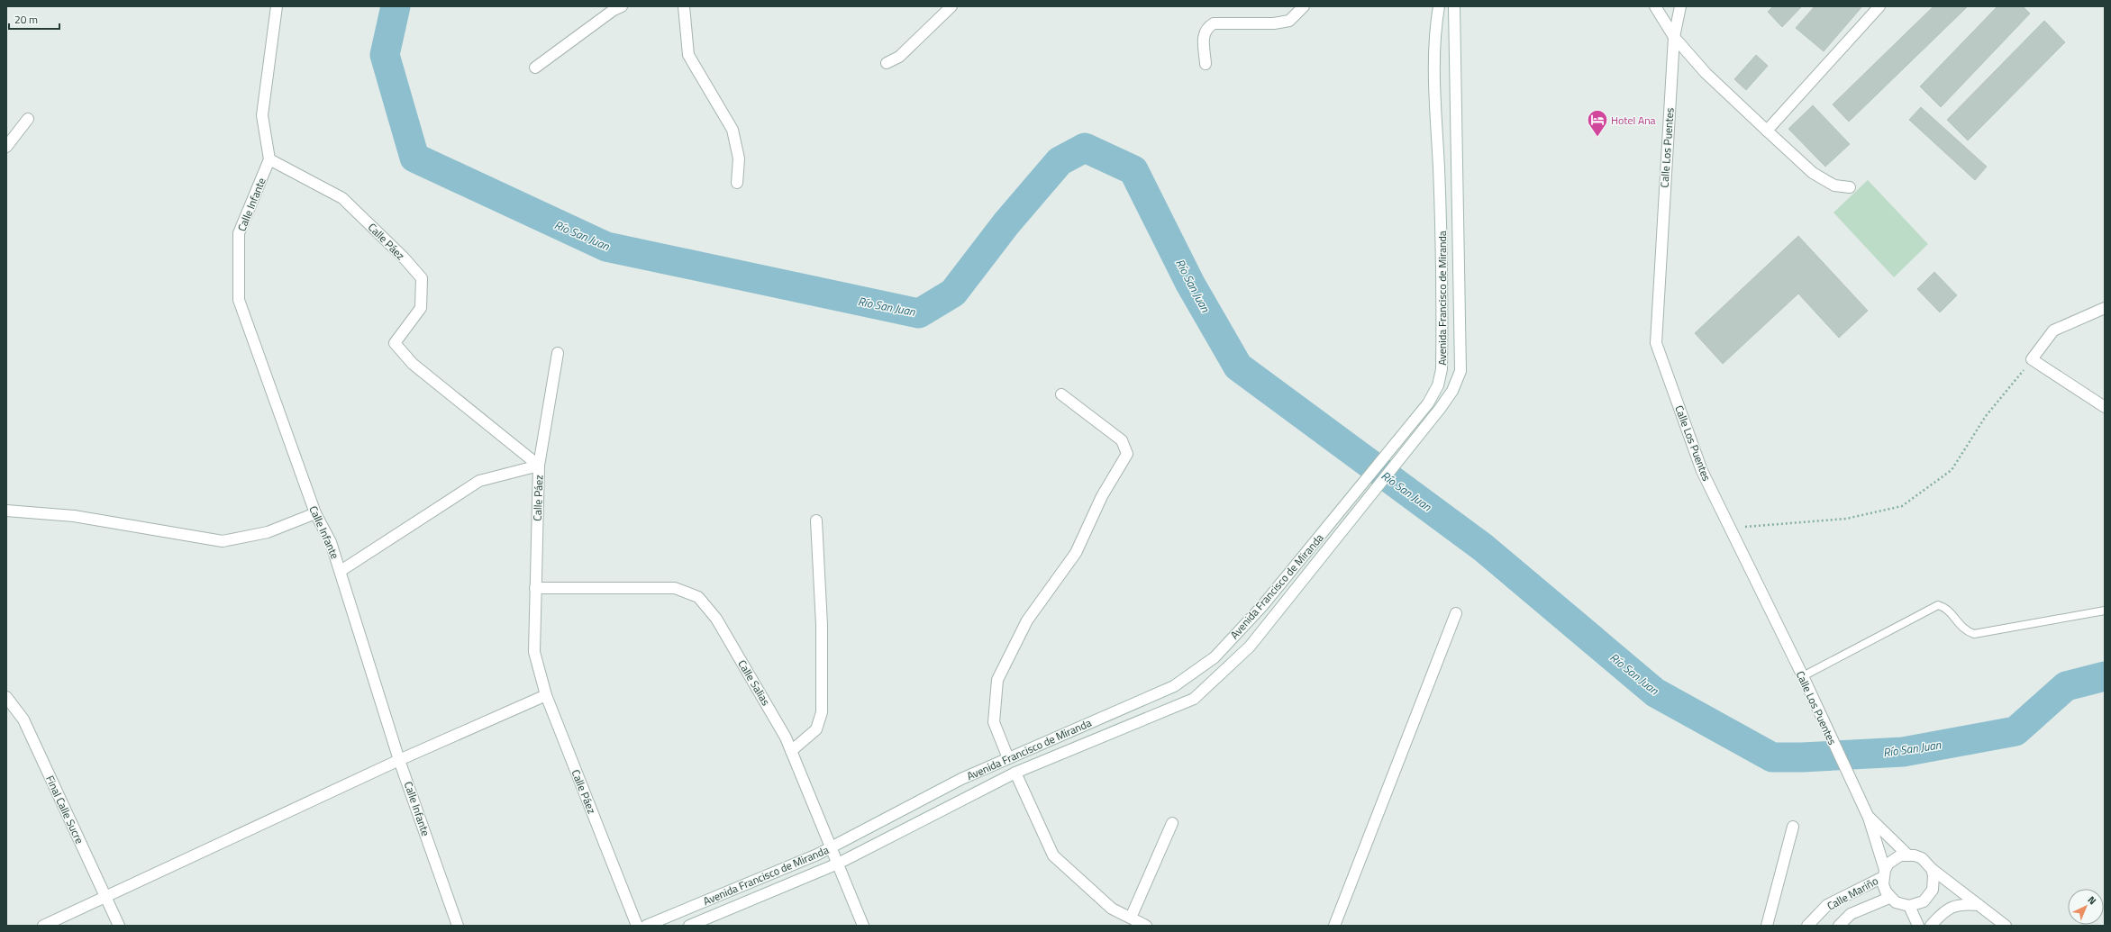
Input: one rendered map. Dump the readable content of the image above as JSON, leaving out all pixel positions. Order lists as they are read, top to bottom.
{
  "streets": {
    "street": [
      "Calle Los Puentes",
      "Calle Infante",
      "Calle Páez",
      "Avenida Francisco de Miranda",
      "Calle Salias",
      "Final Calle Sucre",
      "Calle Mariño"
    ]
  },
  "crossings": [
    ["Calle Infante", "Calle Páez"],
    ["Calle Páez", "Calle Salias"],
    ["Avenida Francisco de Miranda", "Calle Salias"]
  ],
  "water": ["Río San Juan"],
  "places": {
    "hotel": ["Hotel Ana"]
  },
  "scale_bar": "20 m",
  "north": "top right"
}
